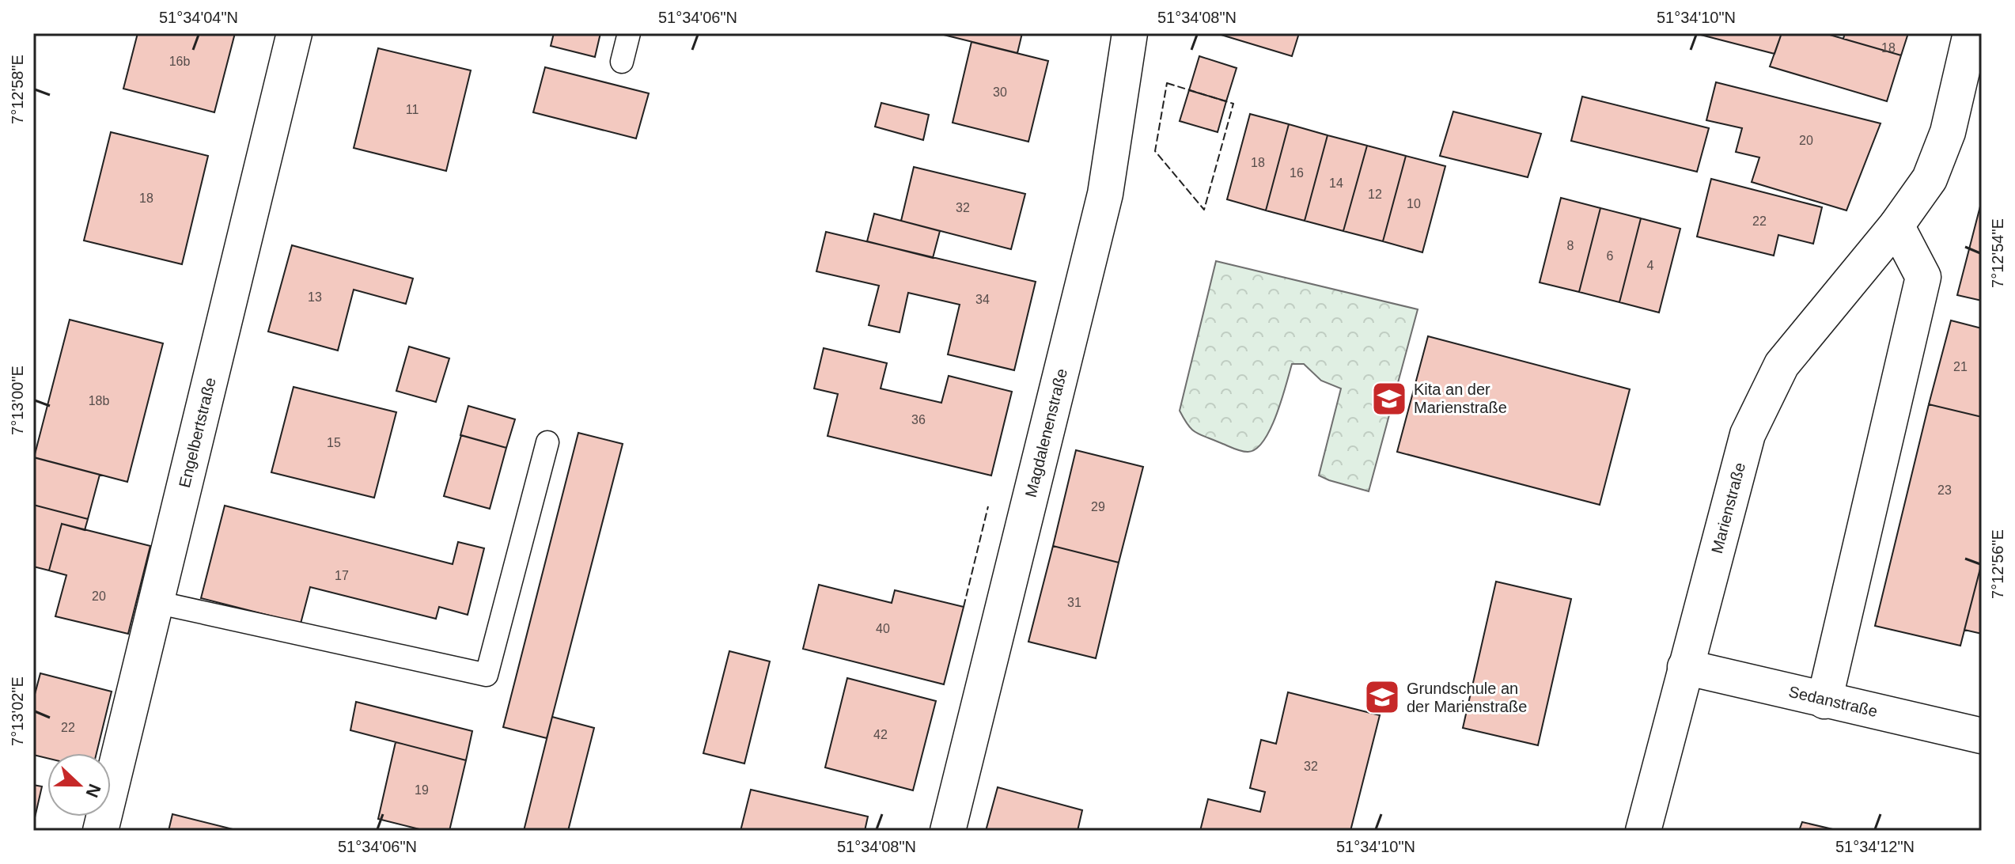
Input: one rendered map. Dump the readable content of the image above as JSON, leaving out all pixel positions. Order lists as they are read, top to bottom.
{
  "streets": {
    "street": [
      "Engelbertstraße",
      "Magdalenenstraße",
      "Marienstraße",
      "Sedanstraße"
    ]
  },
  "crossings": [
    ["Marienstraße", "Sedanstraße"]
  ],
  "places": {
    "school or university": ["Kita an der Marienstraße", "Grundschule an der Marienstraße"]
  },
  "house_numbers": [
    "18",
    "16b",
    "30",
    "11",
    "20",
    "18",
    "16",
    "14",
    "12",
    "18",
    "10",
    "32",
    "22",
    "8",
    "6",
    "4",
    "13",
    "34",
    "21",
    "18b",
    "36",
    "15",
    "23",
    "29",
    "17",
    "20",
    "31",
    "40",
    "22",
    "42",
    "32",
    "19"
  ],
  "north": "right",
  "coordinates": [
    "51°34'04\"N",
    "51°34'06\"N",
    "51°34'08\"N",
    "51°34'10\"N",
    "7°12'58\"E",
    "7°12'54\"E",
    "7°13'00\"E",
    "7°12'56\"E",
    "7°13'02\"E",
    "51°34'12\"N"
  ]
}
